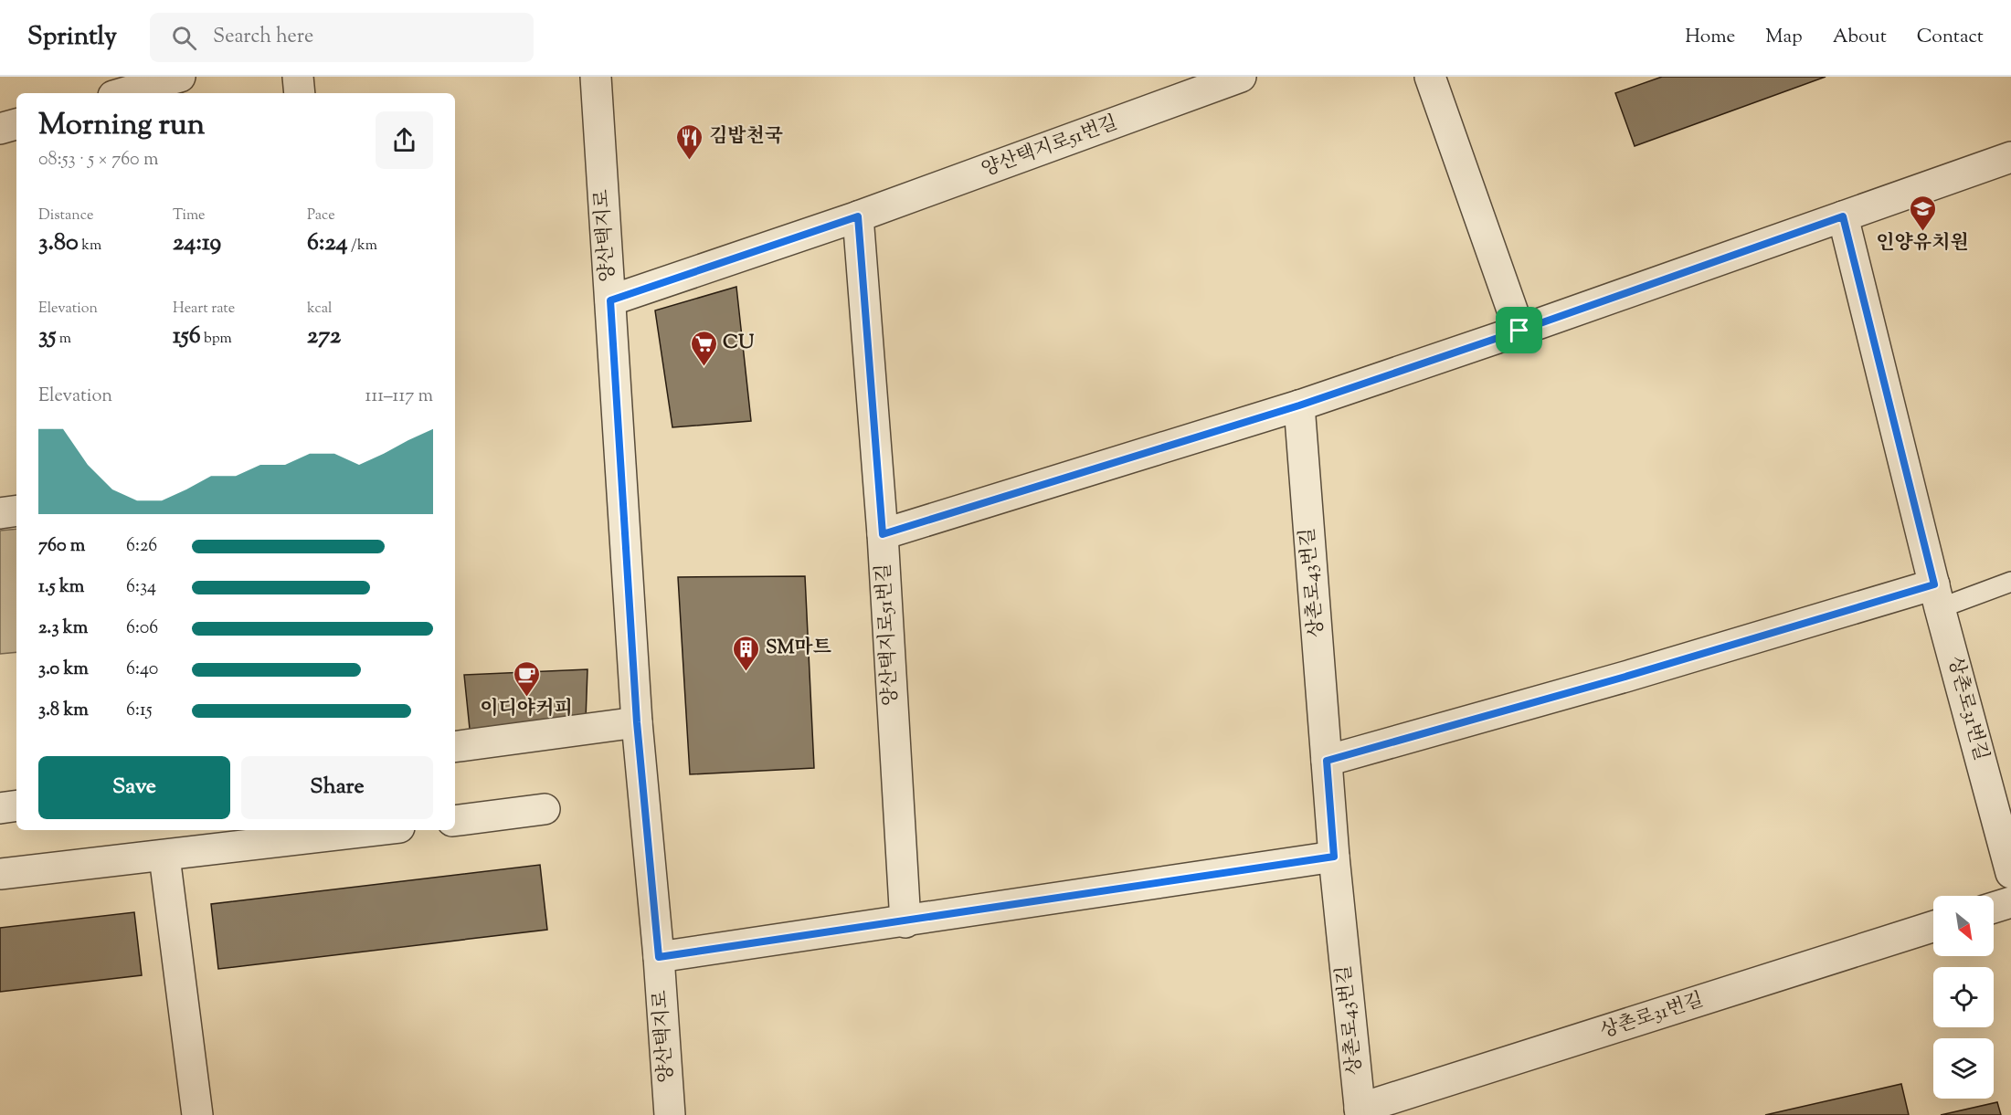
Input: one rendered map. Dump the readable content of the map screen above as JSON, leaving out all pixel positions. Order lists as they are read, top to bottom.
{
  "streets": {
    "street": [
      "양산택지로51번길",
      "양산택지로",
      "상촌로43번길",
      "상촌로31번길"
    ]
  },
  "crossings": [
    ["양산택지로51번길", "양산택지로"],
    ["상촌로43번길", "상촌로31번길"]
  ],
  "places": {
    "restaurant": ["김밥천국"],
    "school or university": ["인양유치원"],
    "supermarket": ["CU"],
    "building": ["SM마트"],
    "cafe": ["이디야커피"]
  },
  "north": "bottom right",
  "page": {
    "header": "Sprintly",
    "search": "Search here",
    "nav": [
      "Home",
      "Map",
      "About",
      "Contact"
    ],
    "heading": ["Morning run", "08:53 · 5 × 760 m"],
    "stats": [
      ["Distance", "3.80 km"],
      ["Time", "24:19"],
      ["Pace", "6:24 /km"],
      ["Elevation", "35 m"],
      ["Heart rate", "156 bpm"],
      ["kcal", "272"]
    ],
    "chart": ["Elevation", "111–117 m"],
    "list": [
      {
        "name": "760 m",
        "note": "6:26"
      },
      {
        "name": "1.5 km",
        "note": "6:34"
      },
      {
        "name": "2.3 km",
        "note": "6:06"
      },
      {
        "name": "3.0 km",
        "note": "6:40"
      },
      {
        "name": "3.8 km",
        "note": "6:15"
      }
    ],
    "buttons": ["Save", "Share"]
  }
}
